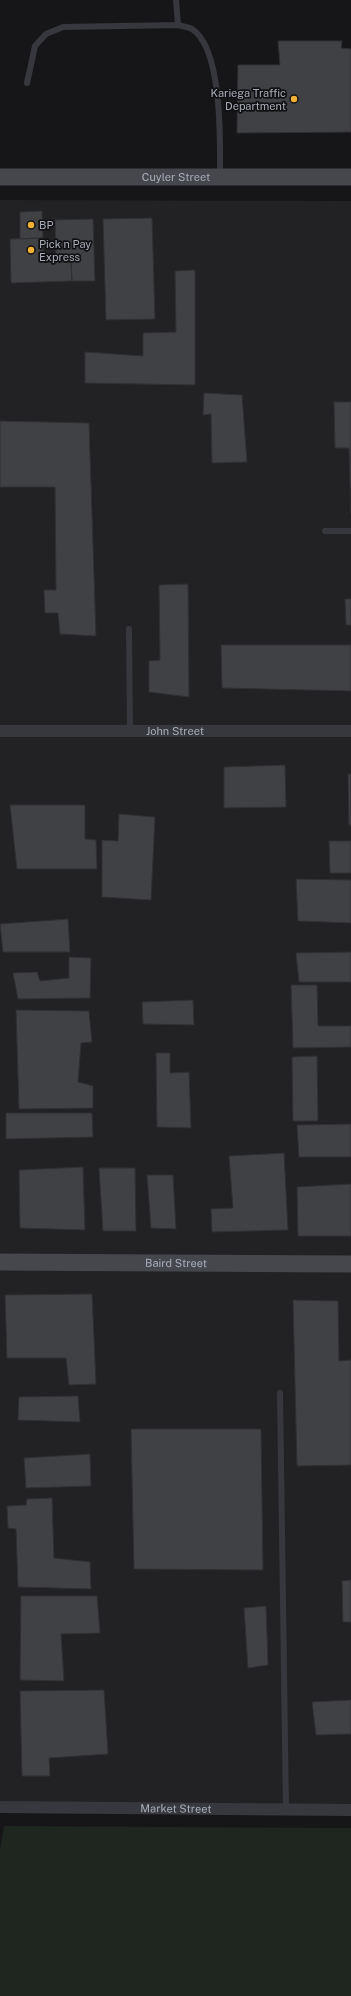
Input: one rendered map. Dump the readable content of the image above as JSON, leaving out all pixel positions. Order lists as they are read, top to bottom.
{
  "streets": {
    "main road": ["Cuyler Street", "Baird Street"],
    "street": ["John Street", "Market Street"]
  },
  "places": ["Kariega Traffic Department", "BP", "Pick n Pay Express"]
}
